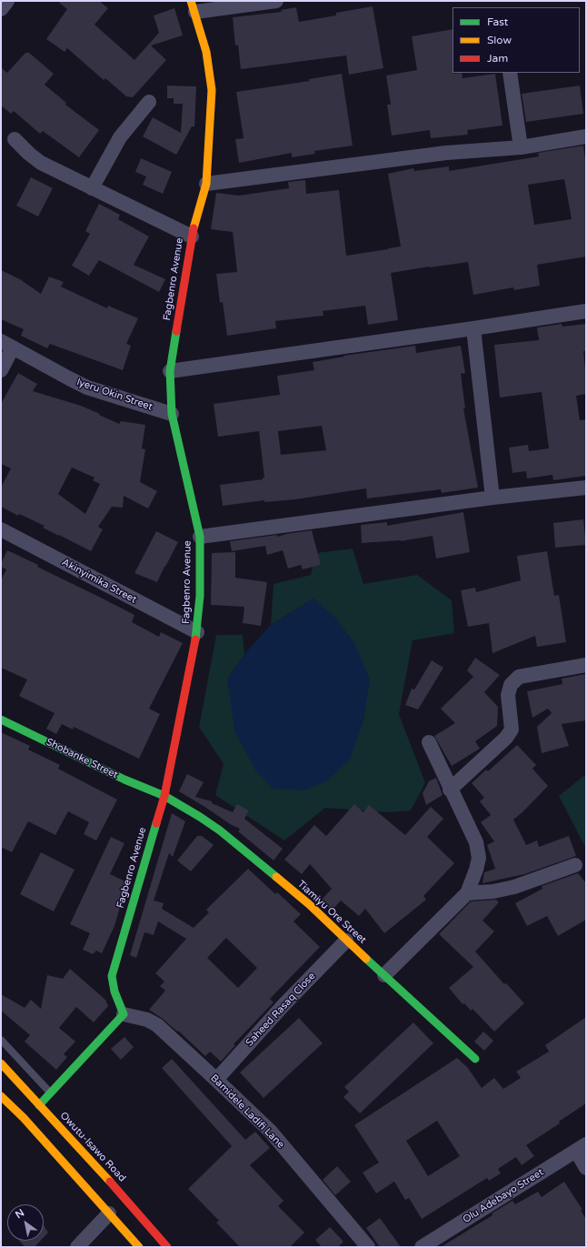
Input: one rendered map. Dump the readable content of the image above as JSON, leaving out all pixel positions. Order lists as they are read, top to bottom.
{
  "streets": {
    "street": [
      "Fagbenro Avenue",
      "Iyeru Okin Street",
      "Akinyimika Street",
      "Shobanke Street",
      "Tiamiyu Ore Street",
      "Saheed Rasaq Close",
      "Bamidele Ladifi Lane",
      "Owutu-Isawo Road",
      "Olu Adebayo Street"
    ]
  },
  "crossings": [
    ["Fagbenro Avenue", "Iyeru Okin Street"],
    ["Fagbenro Avenue", "Akinyimika Street"],
    ["Fagbenro Avenue", "Shobanke Street"],
    ["Fagbenro Avenue", "Tiamiyu Ore Street"],
    ["Fagbenro Avenue", "Bamidele Ladifi Lane"],
    ["Shobanke Street", "Tiamiyu Ore Street"],
    ["Tiamiyu Ore Street", "Saheed Rasaq Close"],
    ["Saheed Rasaq Close", "Bamidele Ladifi Lane"]
  ],
  "legend": ["Fast", "Slow", "Jam"],
  "north": "top left"
}
